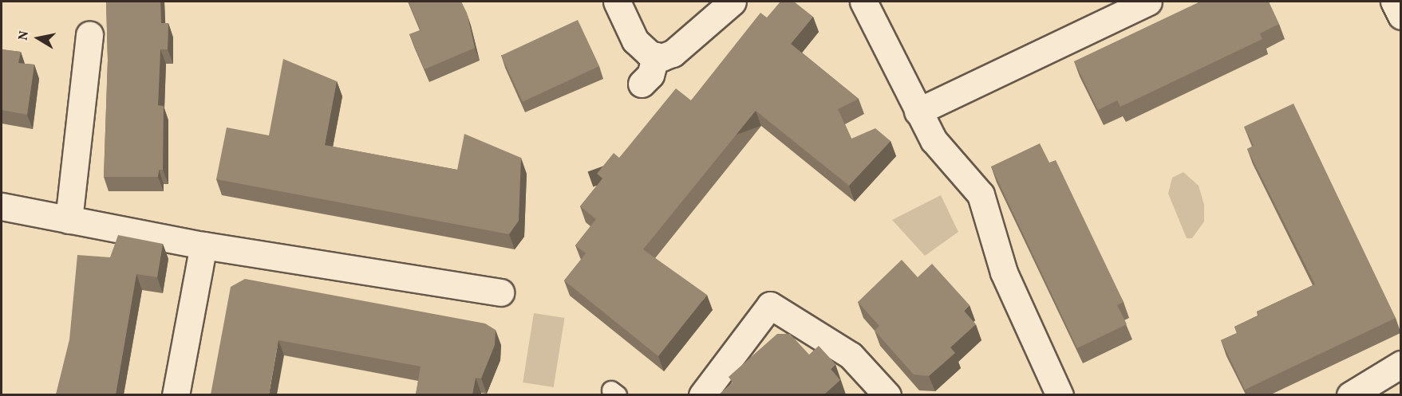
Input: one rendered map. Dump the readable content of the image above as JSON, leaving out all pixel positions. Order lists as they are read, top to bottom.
{
  "north": "left"
}
